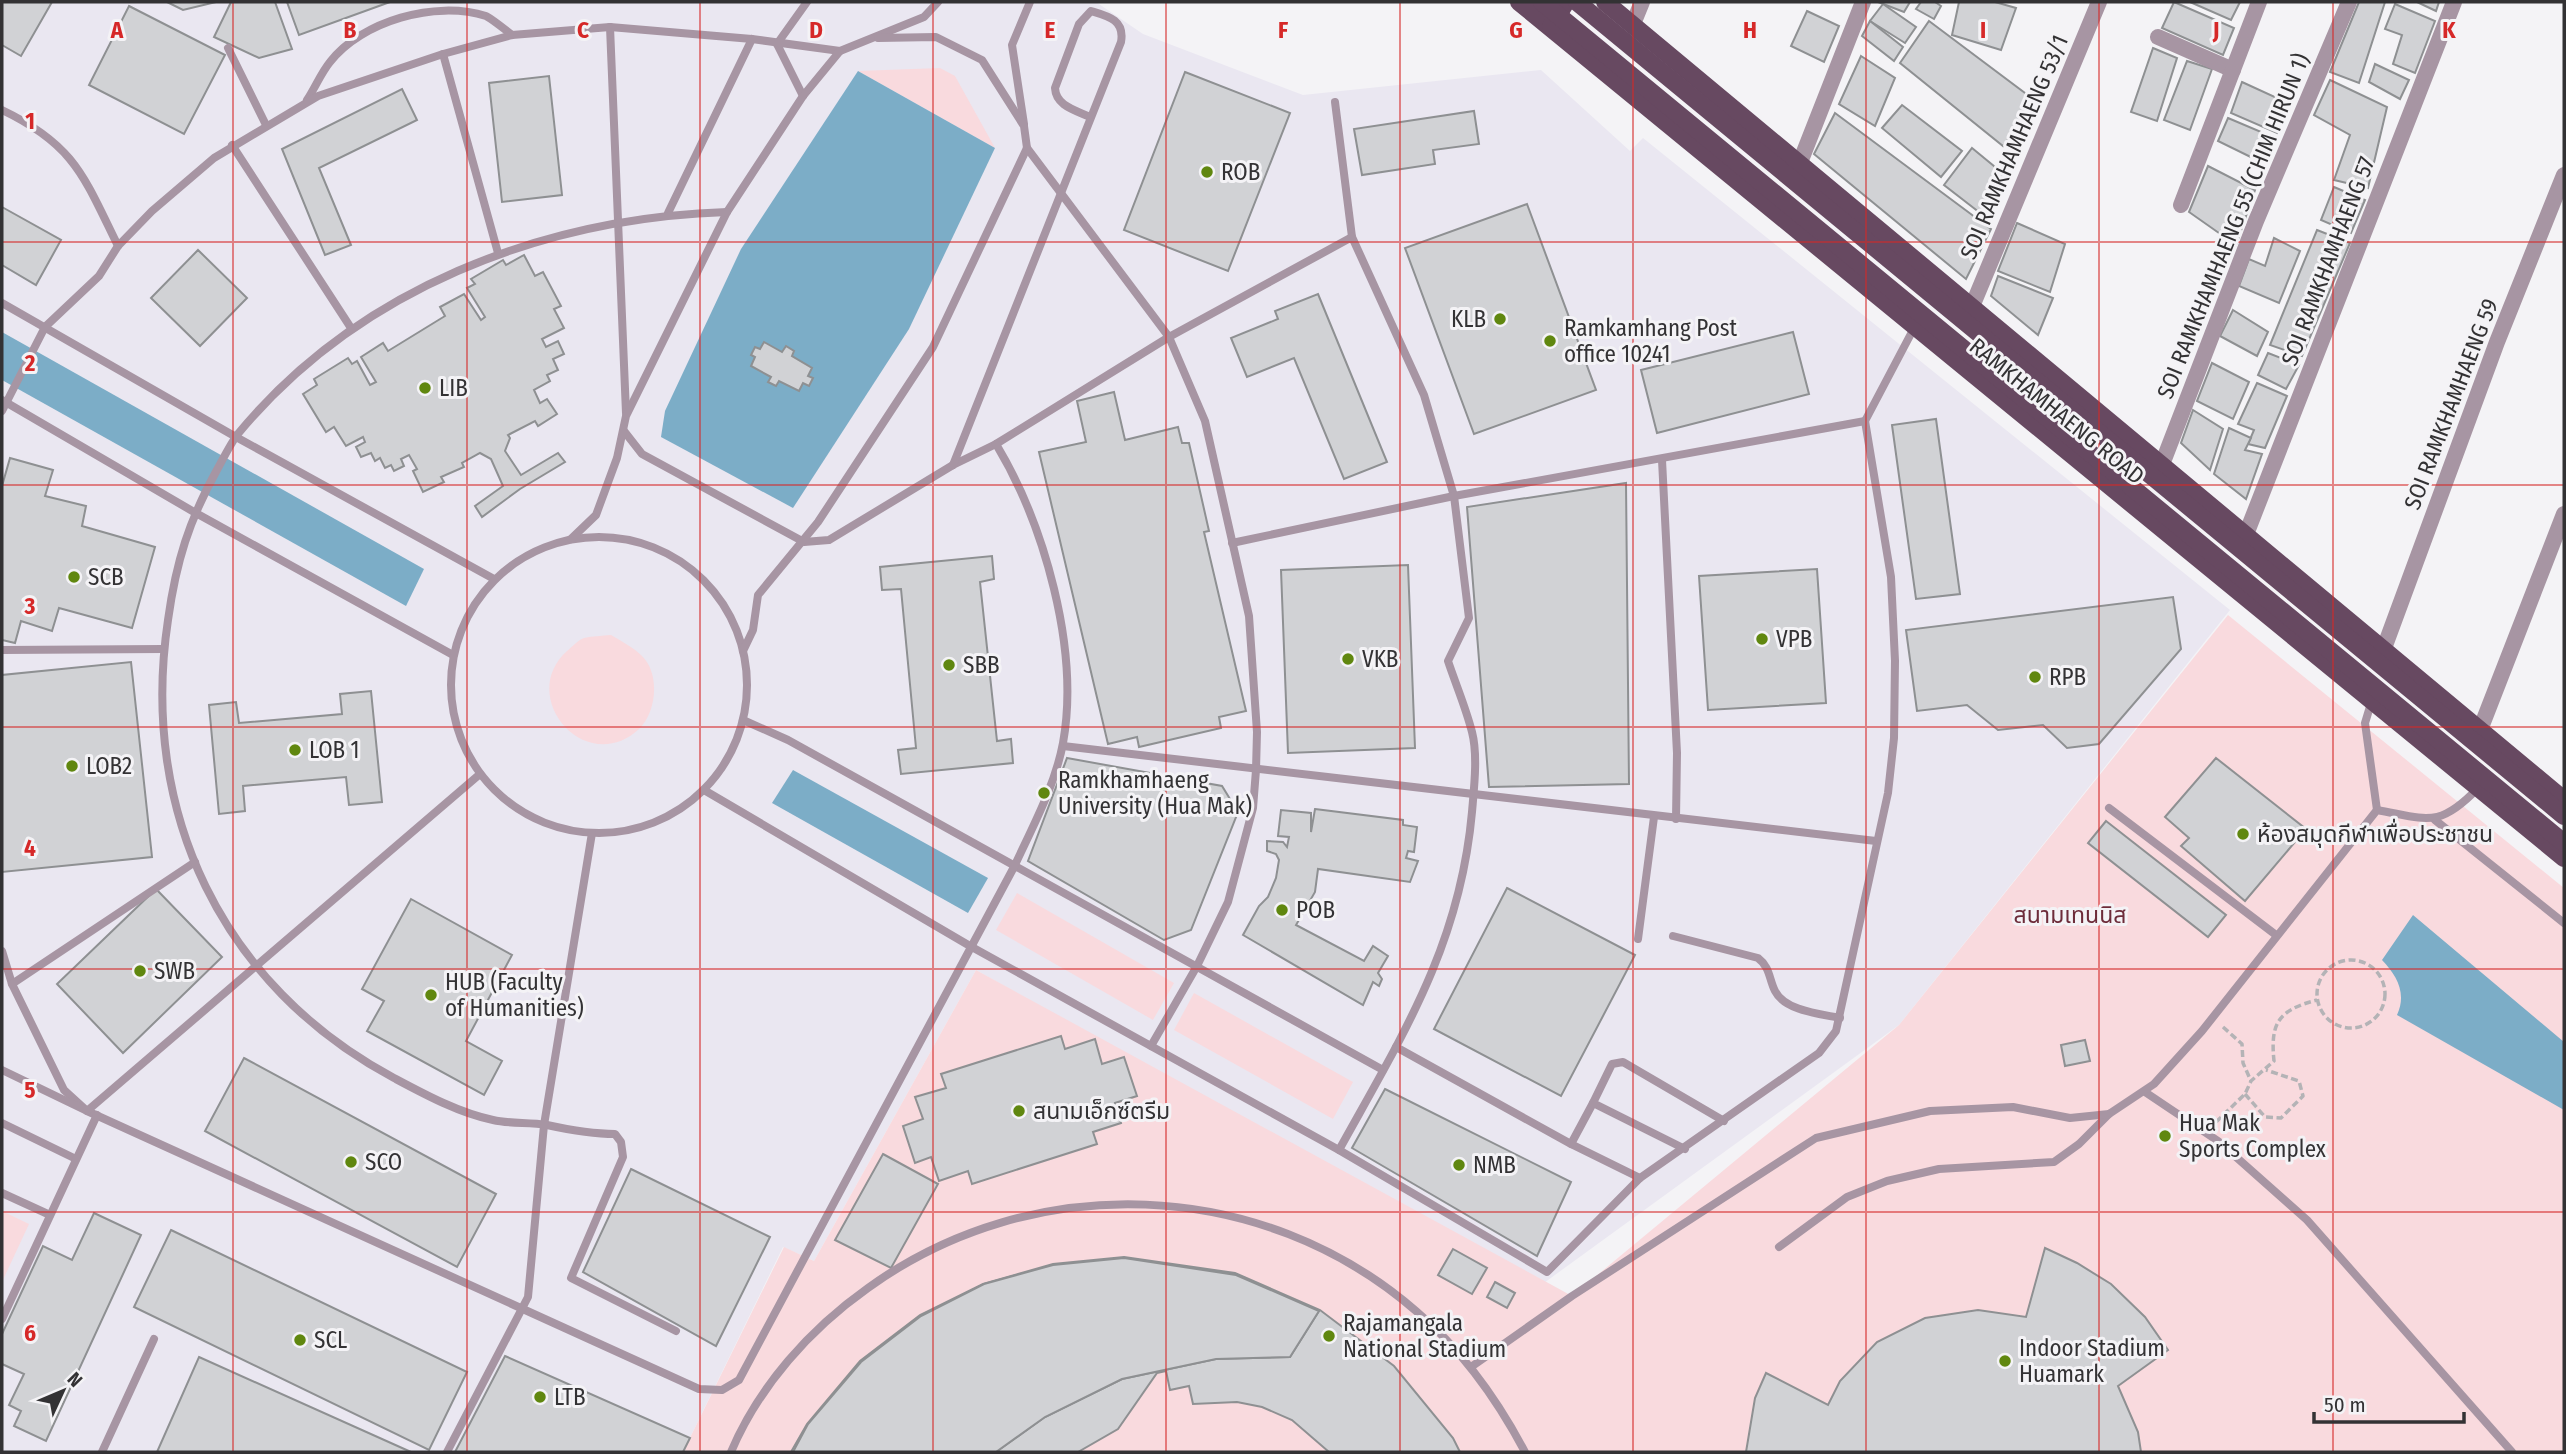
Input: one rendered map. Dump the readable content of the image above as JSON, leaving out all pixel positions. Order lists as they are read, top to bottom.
{
  "streets": {
    "main road": ["RAMKHAMHAENG ROAD"],
    "street": [
      "SOI RAMKHAMHAENG 53/1",
      "SOI RAMKHAMHAENG 55 (CHIM HIRUN 1)",
      "SOI RAMKHAMHAENG 57",
      "SOI RAMKHAMHAENG 59"
    ]
  },
  "crossings": [
    ["SOI RAMKHAMHAENG 53/1", "RAMKHAMHAENG ROAD"],
    ["SOI RAMKHAMHAENG 55 (CHIM HIRUN 1)", "RAMKHAMHAENG ROAD"],
    ["SOI RAMKHAMHAENG 57", "RAMKHAMHAENG ROAD"],
    ["SOI RAMKHAMHAENG 59", "RAMKHAMHAENG ROAD"]
  ],
  "parks": ["สนามเทนนิส"],
  "places": [
    "ROB",
    "KLB",
    "Ramkamhang Post office 10241",
    "LIB",
    "SCB",
    "VPB",
    "VKB",
    "SBB",
    "RPB",
    "LOB 1",
    "LOB2",
    "Ramkhamhaeng University (Hua Mak)",
    "ห้องสมุดกีฬาเพื่อประชาชน",
    "POB",
    "SWB",
    "HUB (Faculty of Humanities)",
    "สนามเอ็กซ์ตรีม",
    "Hua Mak Sports Complex",
    "SCO",
    "NMB",
    "Rajamangala National Stadium",
    "SCL",
    "Indoor Stadium Huamark",
    "LTB"
  ],
  "scale_bar": "50 m",
  "north": "top right",
  "grid": {
    "columns": [
      "A",
      "B",
      "C",
      "D",
      "E",
      "F",
      "G",
      "H",
      "I",
      "J",
      "K"
    ],
    "rows": [
      "1",
      "2",
      "3",
      "4",
      "5",
      "6"
    ]
  }
}
